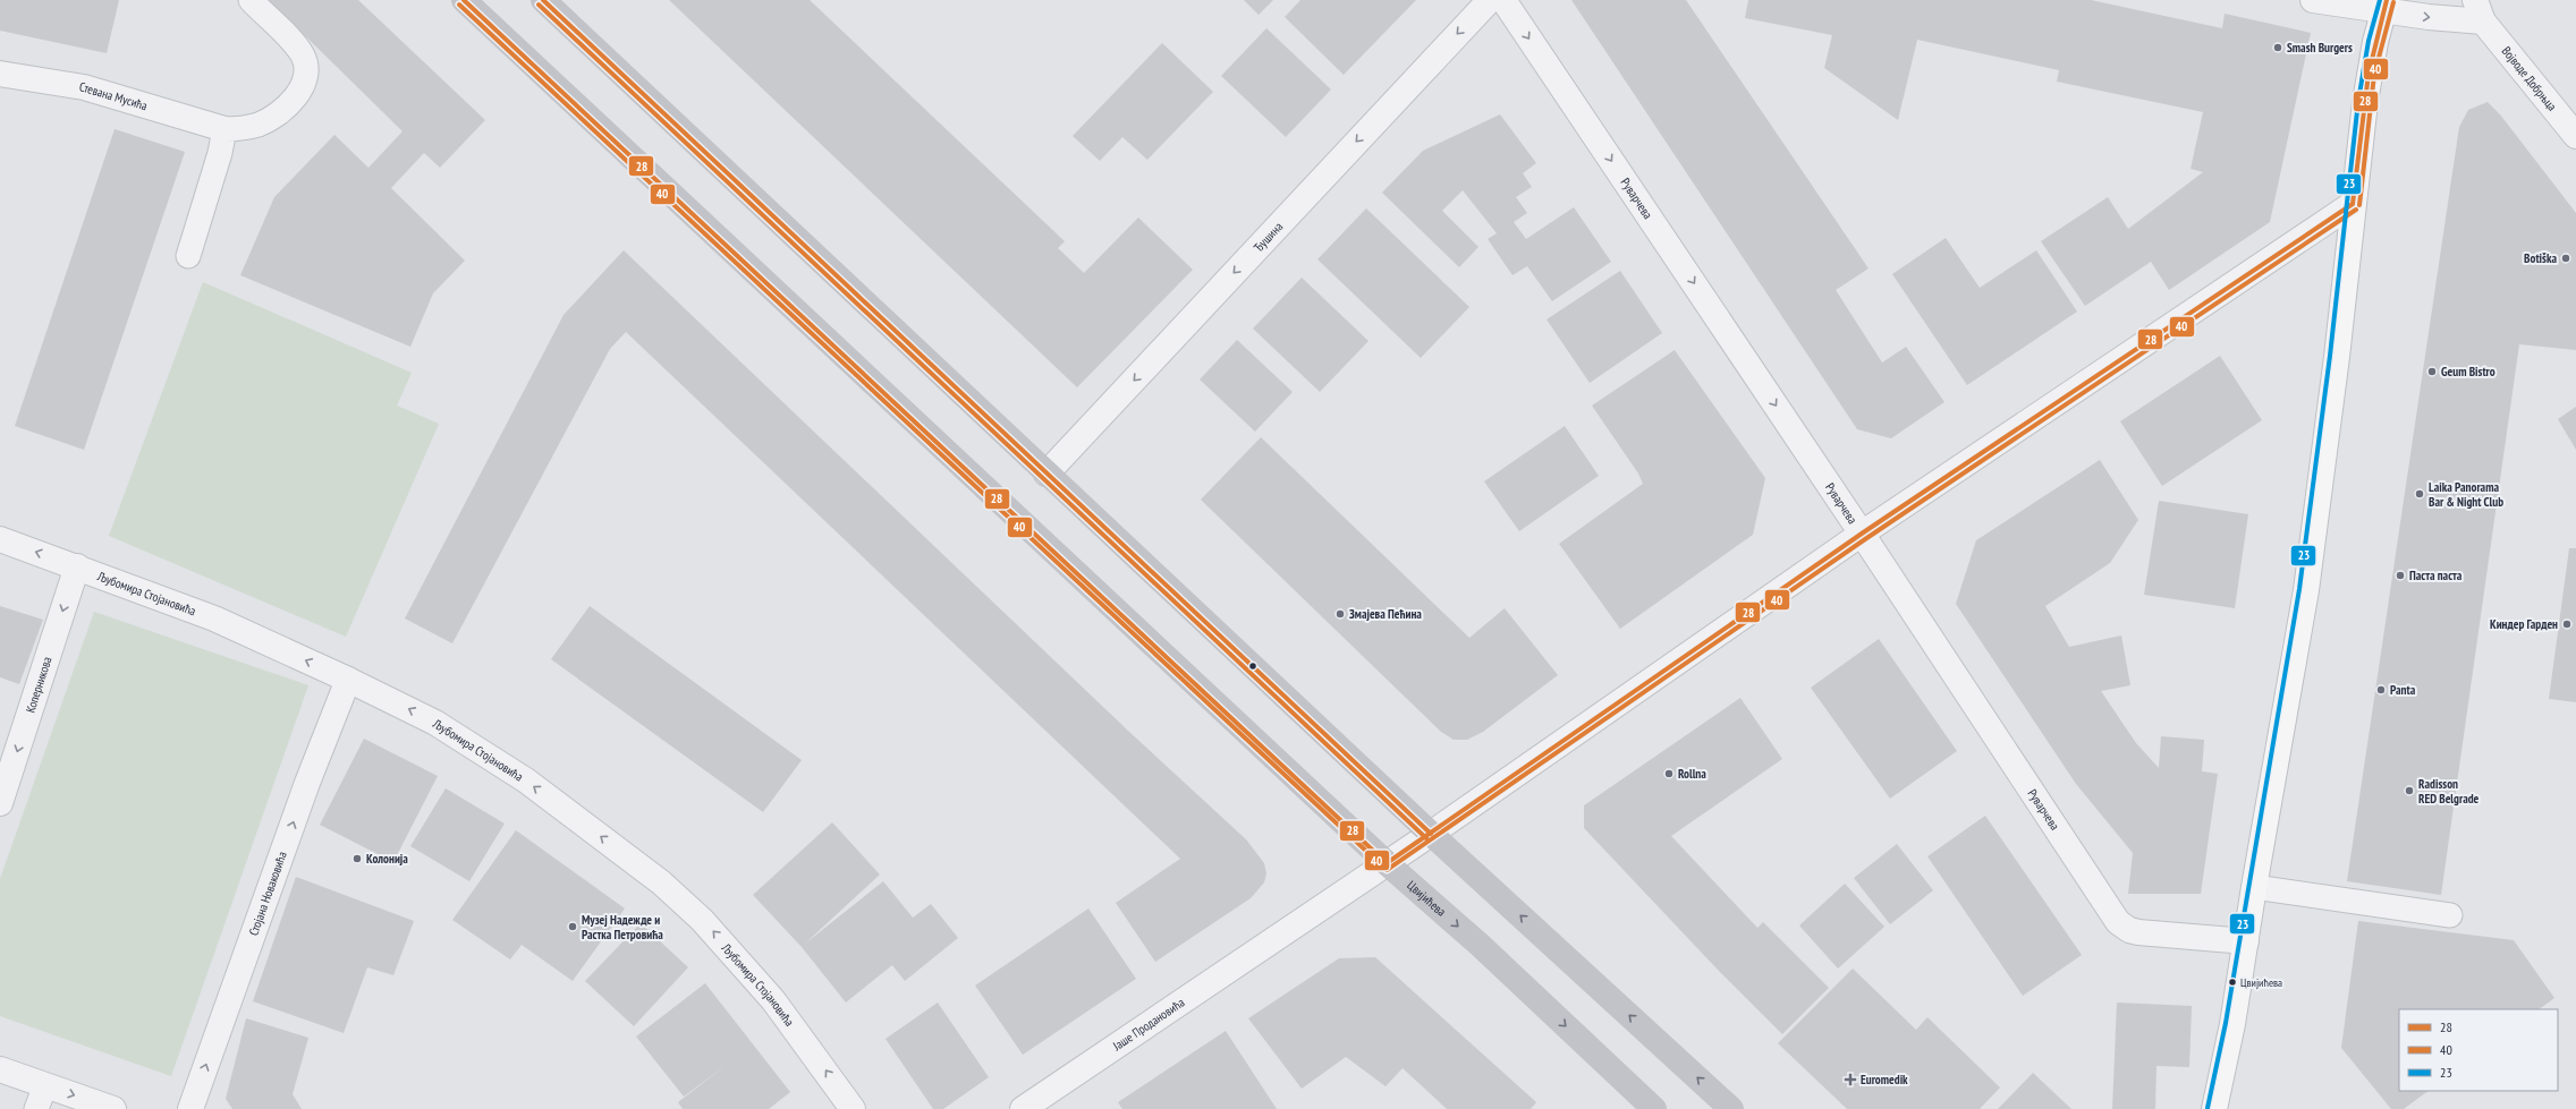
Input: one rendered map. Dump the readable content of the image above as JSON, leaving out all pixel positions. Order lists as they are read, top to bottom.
{
  "streets": {
    "main road": ["Цвијићева"],
    "street": [
      "Војводе Добрњца",
      "Стевана Мусића",
      "Руварчева",
      "Ђушина",
      "Љубомира Стојановића",
      "Коперникова",
      "Стојана Новаковића",
      "Јаше Продановића"
    ]
  },
  "crossings": [
    ["Руварчева", "Јаше Продановића"],
    ["Љубомира Стојановића", "Коперникова"],
    ["Љубомира Стојановића", "Стојана Новаковића"],
    ["Цвијићева", "Јаше Продановића"]
  ],
  "one_way": [
    "Руварчева",
    "Ђушина",
    "Љубомира Стојановића",
    "Коперникова",
    "Стојана Новаковића"
  ],
  "places": {
    "other": [
      "Smash Burgers",
      "Botiška",
      "Geum Bistro",
      "Laika Panorama Bar & Night Club",
      "Паста паста",
      "Змајева Пећина",
      "Киндер Гарден",
      "Panta",
      "Rollna",
      "Radisson RED Belgrade",
      "Колонија",
      "Музеј Надежде и Растка Петровића",
      "Цвијићева"
    ],
    "health": ["Euromedik"]
  },
  "lines": ["transit line 28", "transit line 23", "transit line 40"],
  "legend": ["28", "40", "23"]
}
